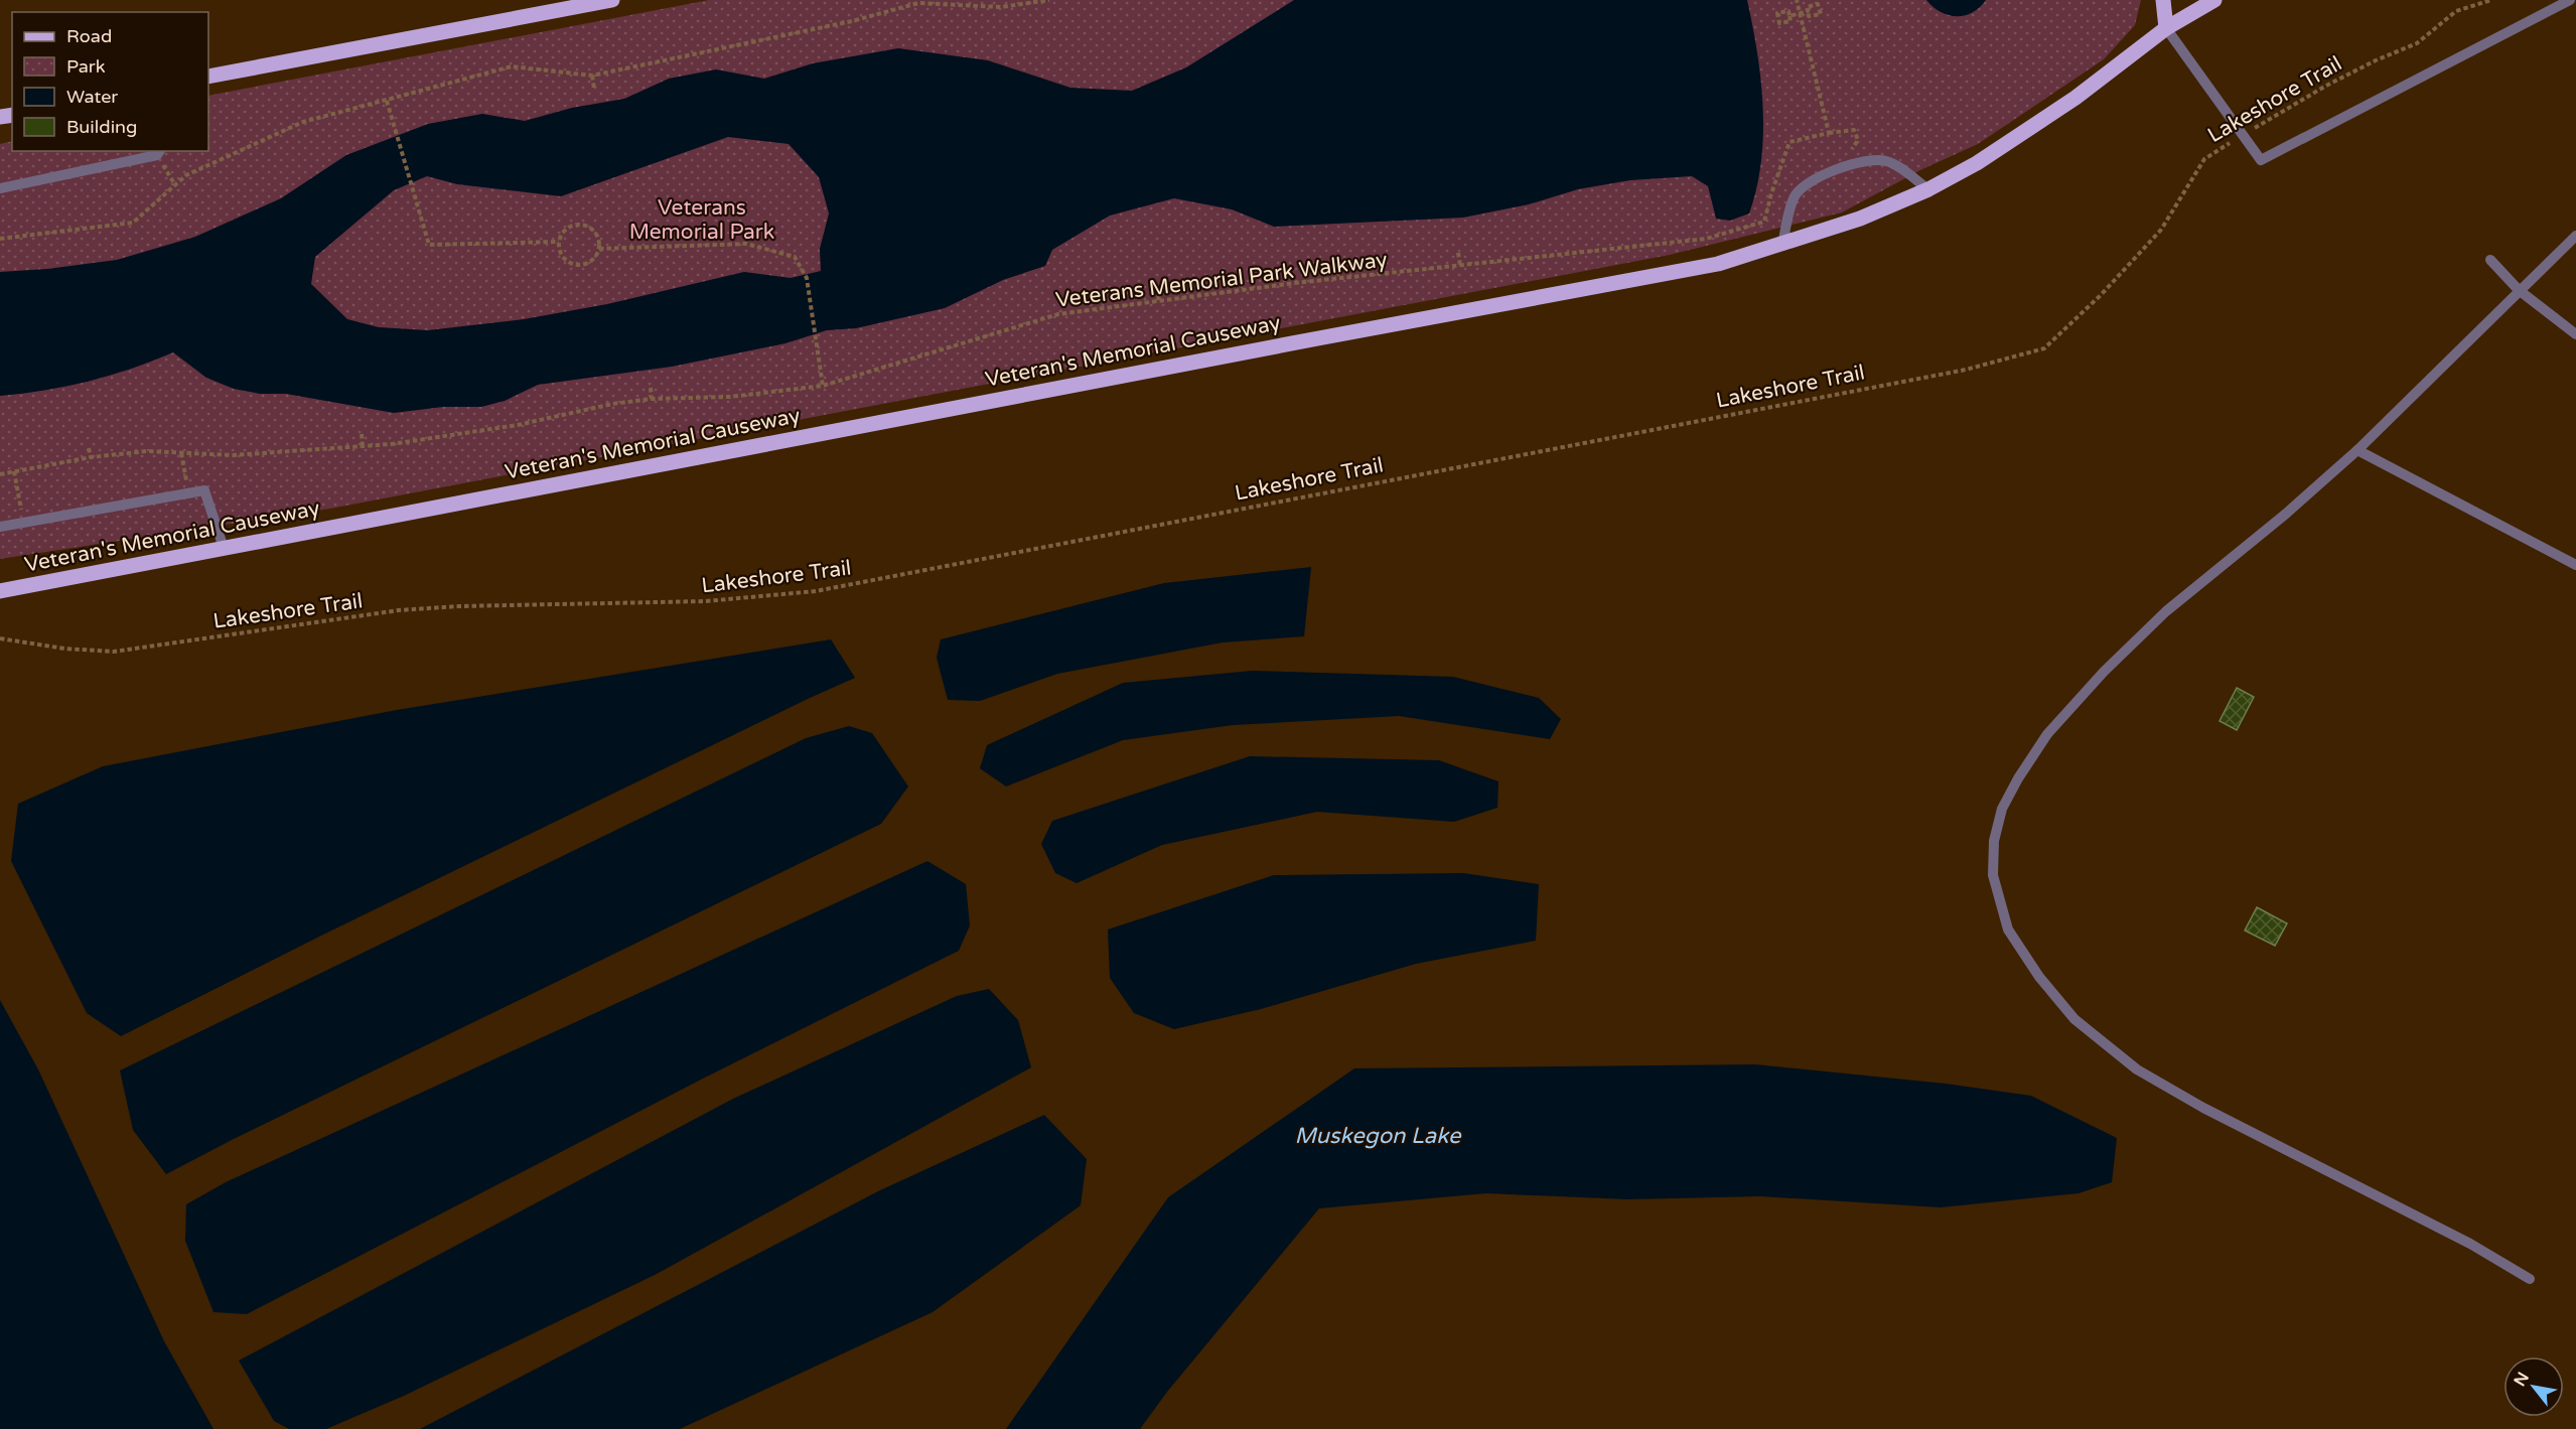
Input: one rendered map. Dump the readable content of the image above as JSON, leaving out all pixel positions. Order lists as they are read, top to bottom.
{
  "streets": {
    "main road": ["Veteran's Memorial Causeway"],
    "path": ["Lakeshore Trail", "Veterans Memorial Park Walkway"]
  },
  "water": ["Muskegon Lake"],
  "parks": ["Veterans Memorial Park"],
  "legend": [
    "Road",
    "Park",
    "Water",
    "Building"
  ],
  "north": "top left"
}
